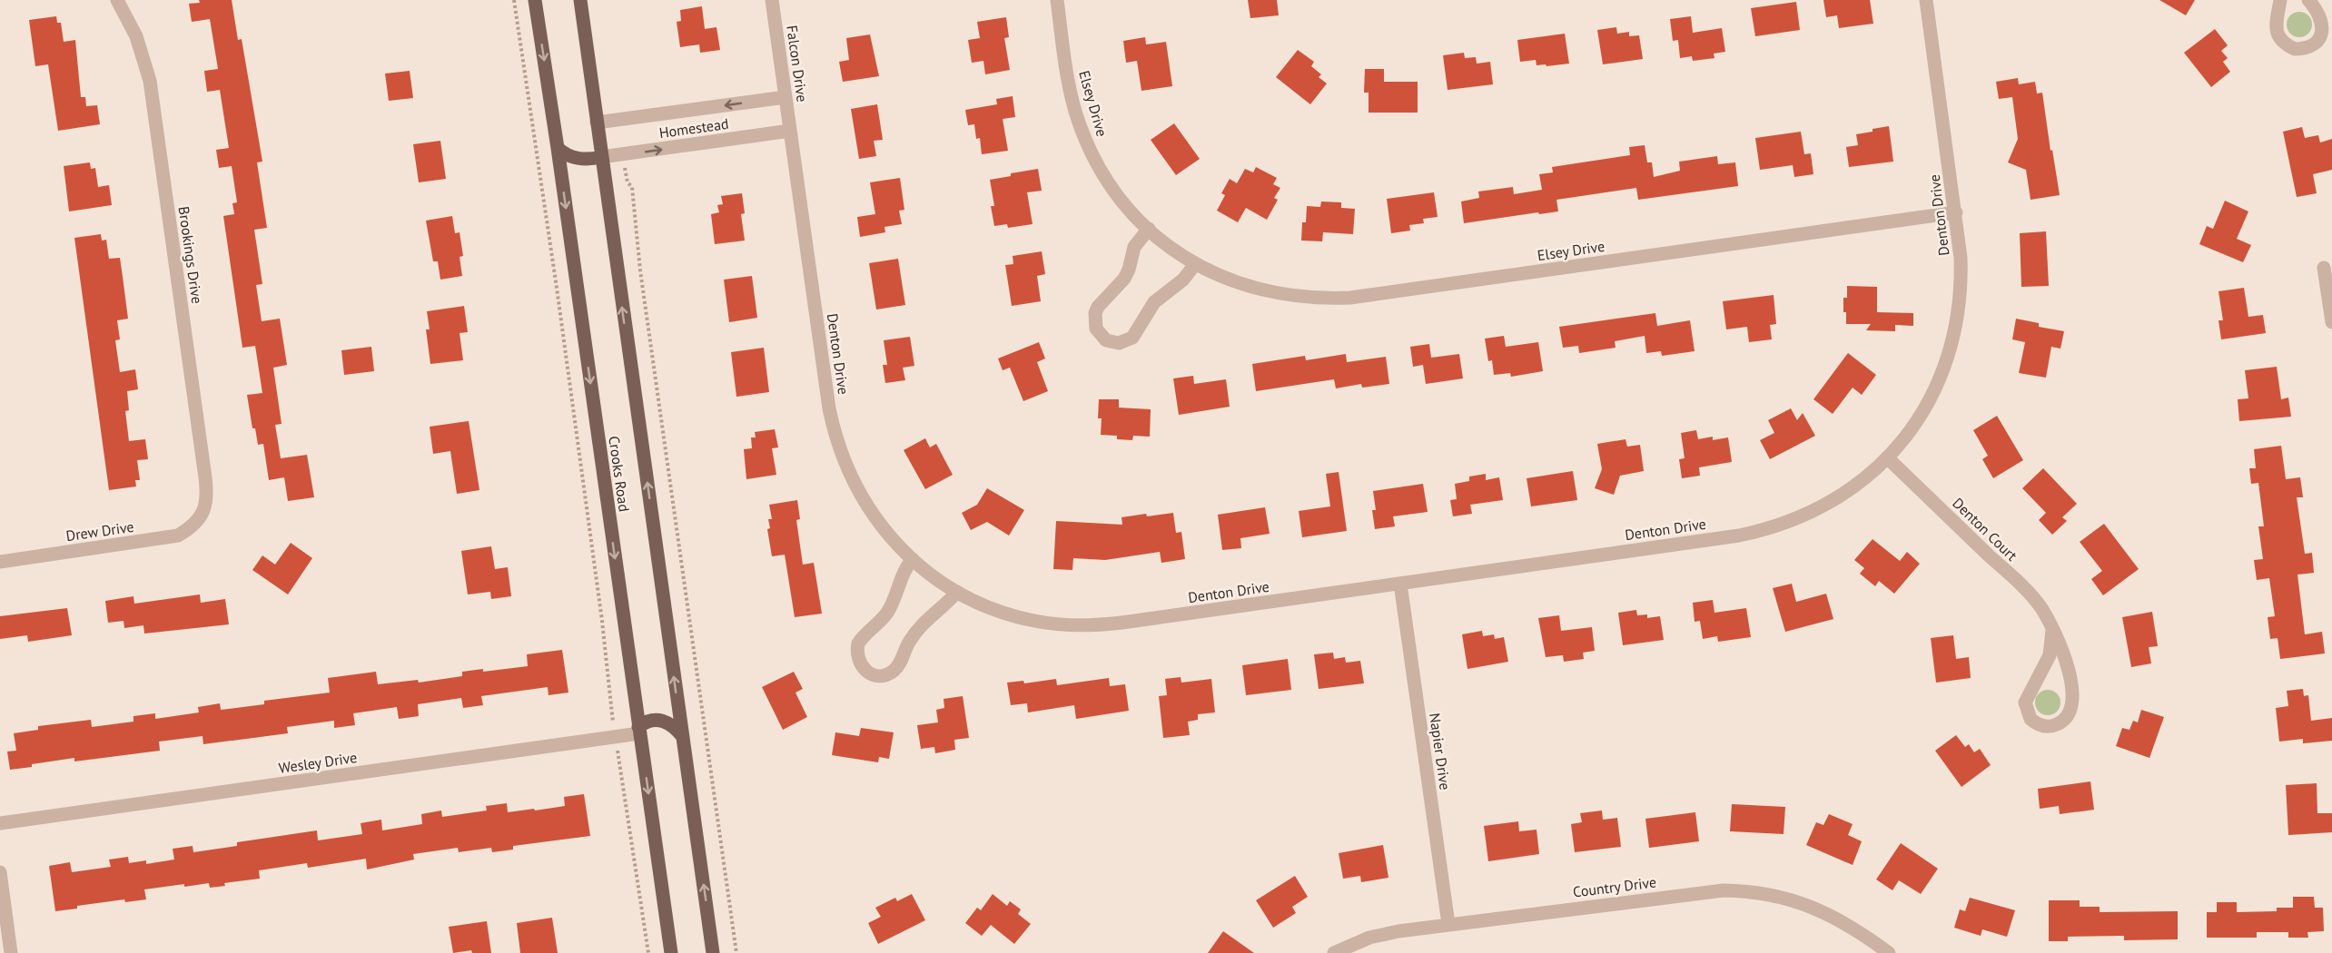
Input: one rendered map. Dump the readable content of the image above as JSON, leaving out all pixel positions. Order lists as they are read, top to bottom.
{
  "streets": {
    "main road": ["Crooks Road"],
    "street": [
      "Falcon Drive",
      "Elsey Drive",
      "Homestead",
      "Denton Drive",
      "Brookings Drive",
      "Denton Court",
      "Drew Drive",
      "Napier Drive",
      "Wesley Drive",
      "Country Drive"
    ]
  },
  "crossings": [
    ["Falcon Drive", "Homestead"],
    ["Falcon Drive", "Denton Drive"],
    ["Elsey Drive", "Denton Drive"],
    ["Homestead", "Denton Drive"],
    ["Homestead", "Crooks Road"],
    ["Denton Drive", "Denton Court"],
    ["Denton Drive", "Napier Drive"],
    ["Brookings Drive", "Drew Drive"],
    ["Crooks Road", "Wesley Drive"],
    ["Napier Drive", "Country Drive"]
  ]
}
